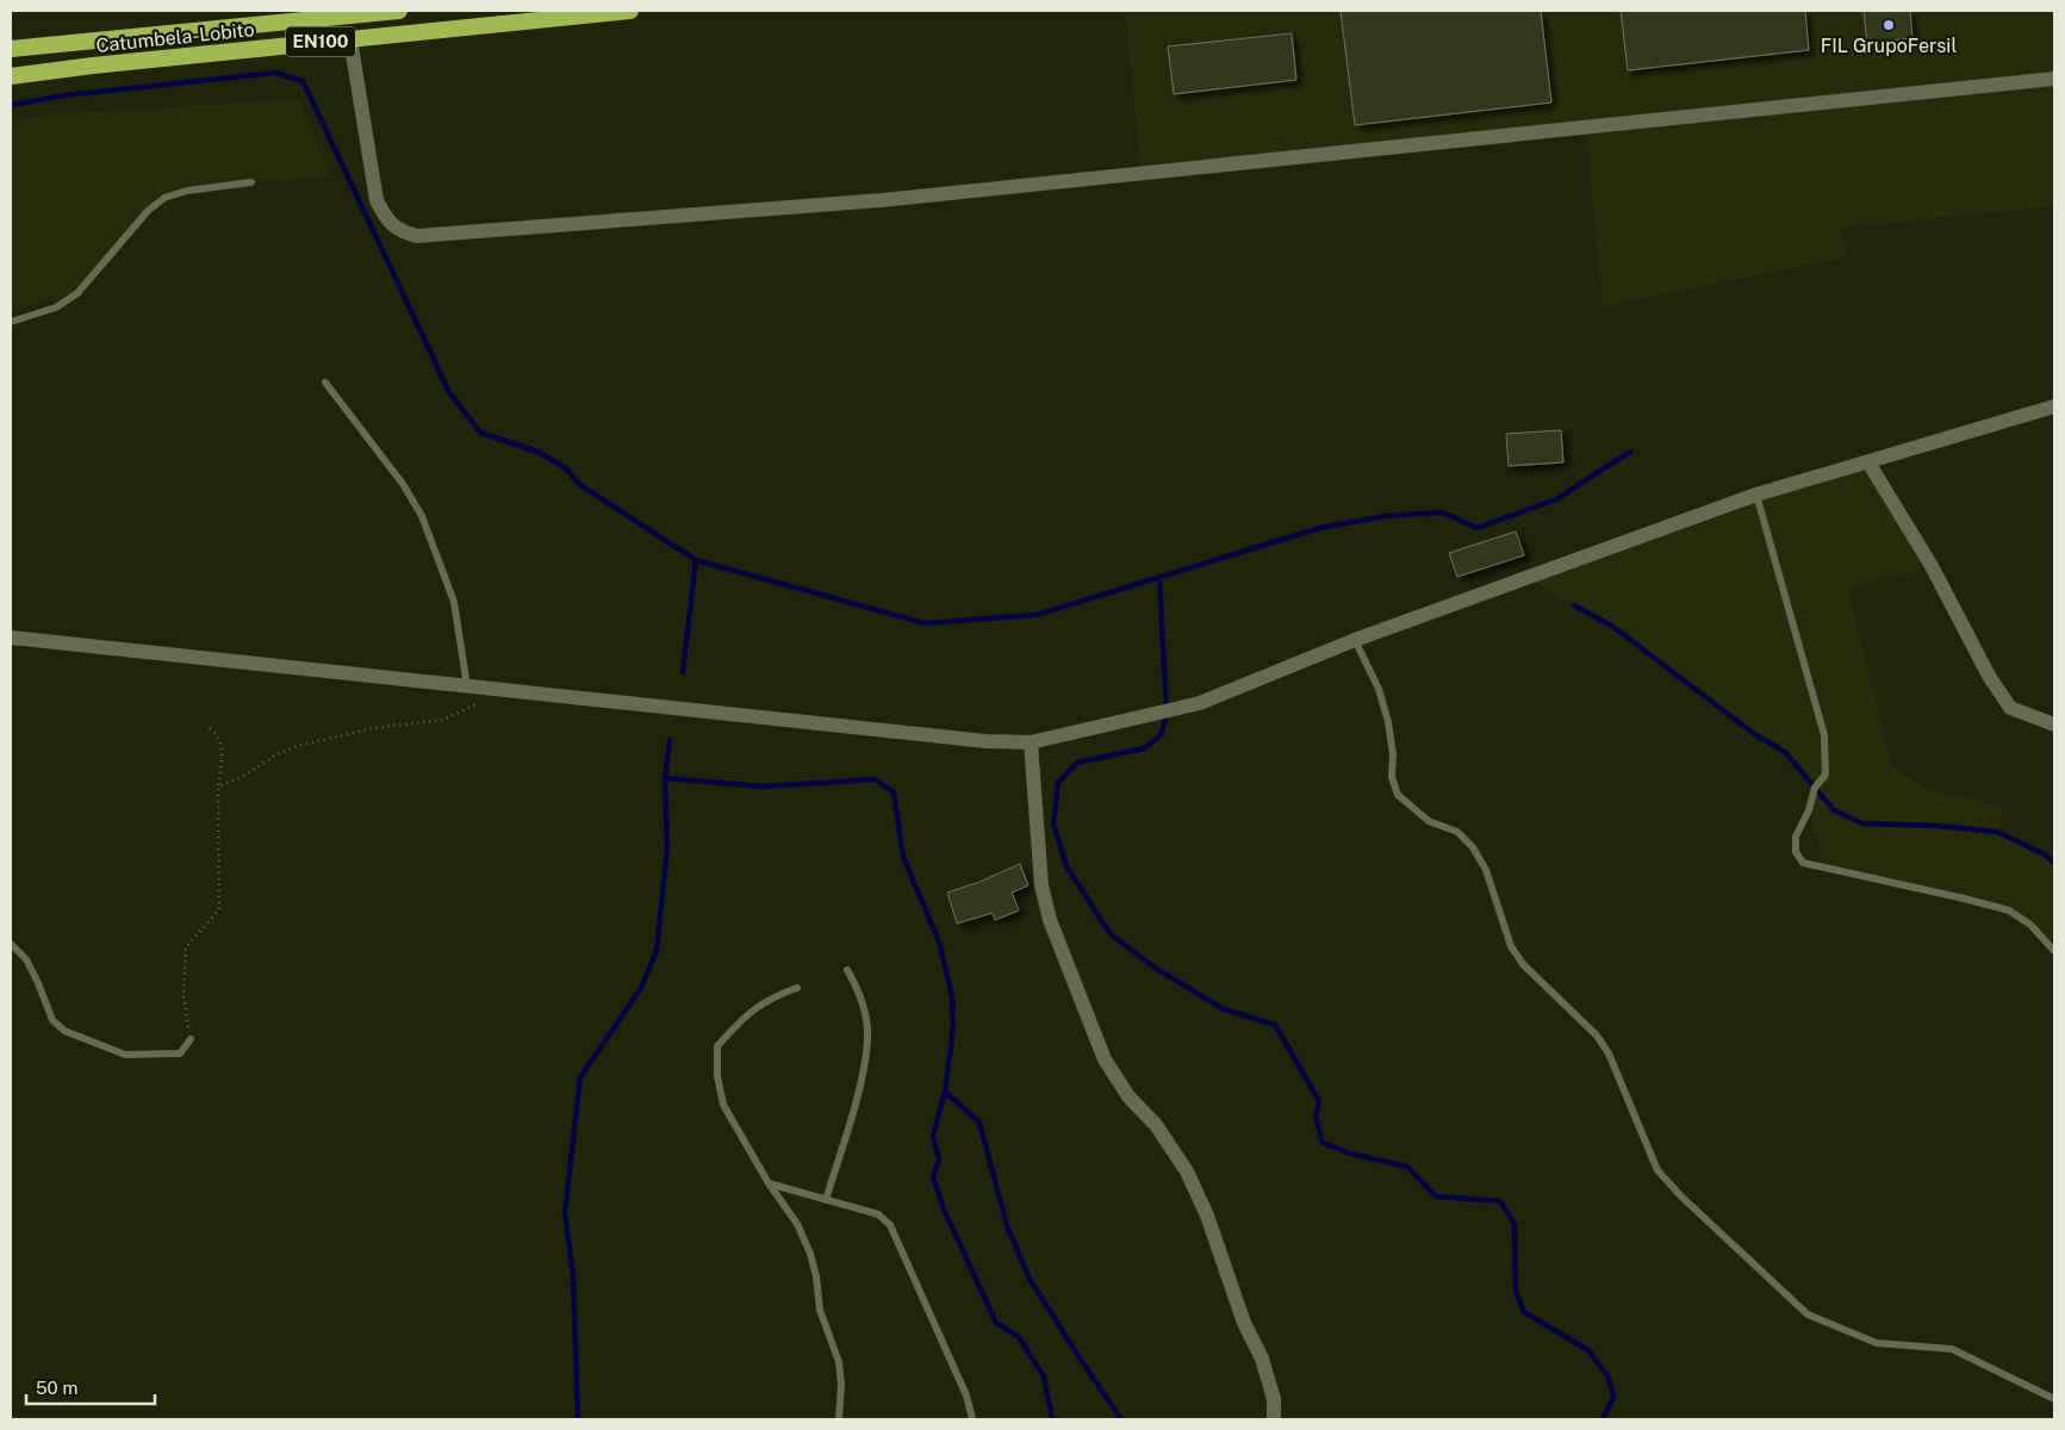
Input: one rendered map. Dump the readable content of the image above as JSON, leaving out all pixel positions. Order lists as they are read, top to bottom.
{
  "streets": {
    "highway": ["Catumbela-Lobito", "EN100"]
  },
  "places": ["FIL GrupoFersil"],
  "scale_bar": "50 m"
}
